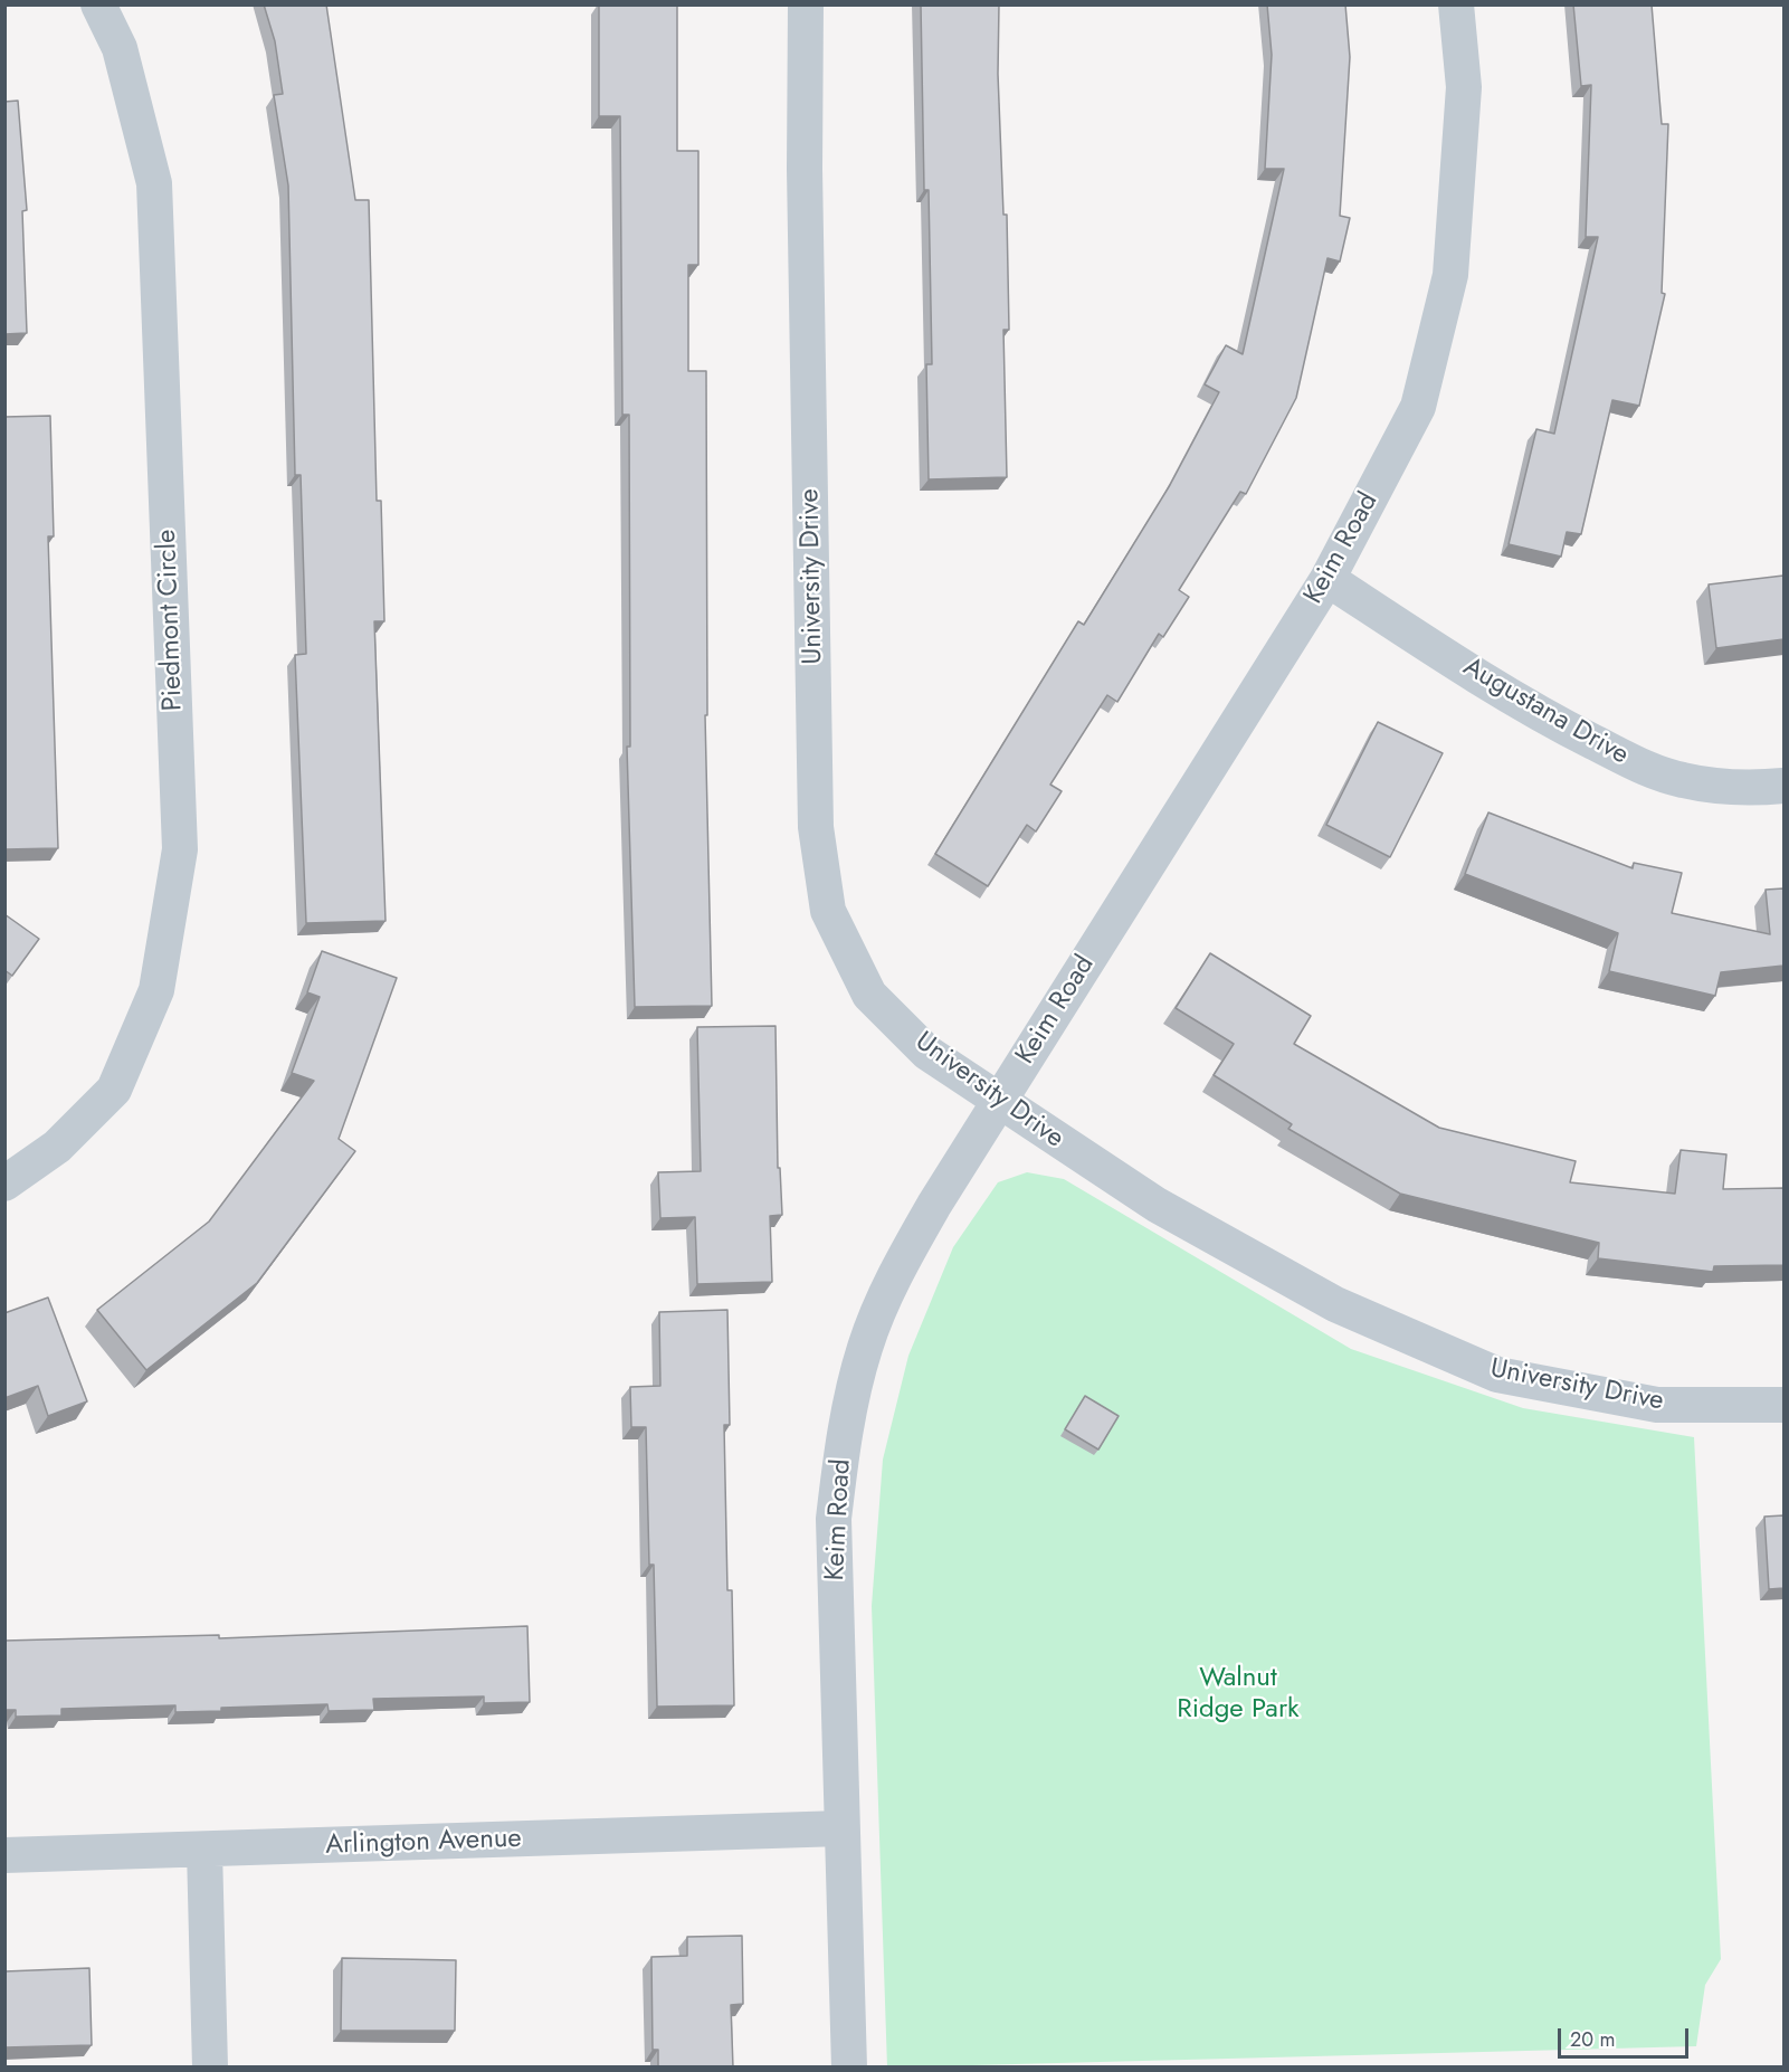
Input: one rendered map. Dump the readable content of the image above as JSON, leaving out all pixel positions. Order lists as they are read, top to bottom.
{
  "streets": {
    "street": [
      "Keim Road",
      "University Drive",
      "Piedmont Circle",
      "Augustana Drive",
      "Arlington Avenue"
    ]
  },
  "crossings": [
    ["Keim Road", "University Drive"],
    ["Keim Road", "Augustana Drive"],
    ["Keim Road", "Arlington Avenue"]
  ],
  "parks": ["Walnut Ridge Park"],
  "scale_bar": "20 m"
}
